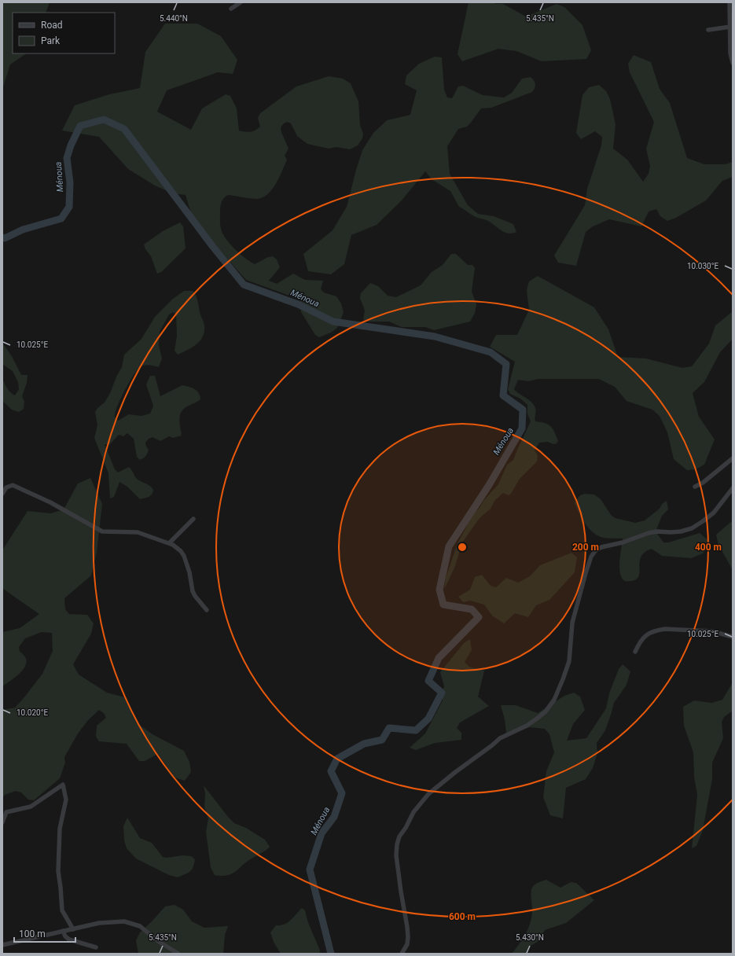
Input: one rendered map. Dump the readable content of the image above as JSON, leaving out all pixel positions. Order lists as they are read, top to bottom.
{
  "water": ["Ménoua"],
  "legend": ["Road", "Park"],
  "scale_bar": "100 m",
  "coordinates": [
    "5.440°N",
    "5.435°N",
    "10.030°E",
    "10.025°E",
    "10.020°E",
    "5.430°N"
  ],
  "rings": ["200 m", "400 m", "600 m"]
}
